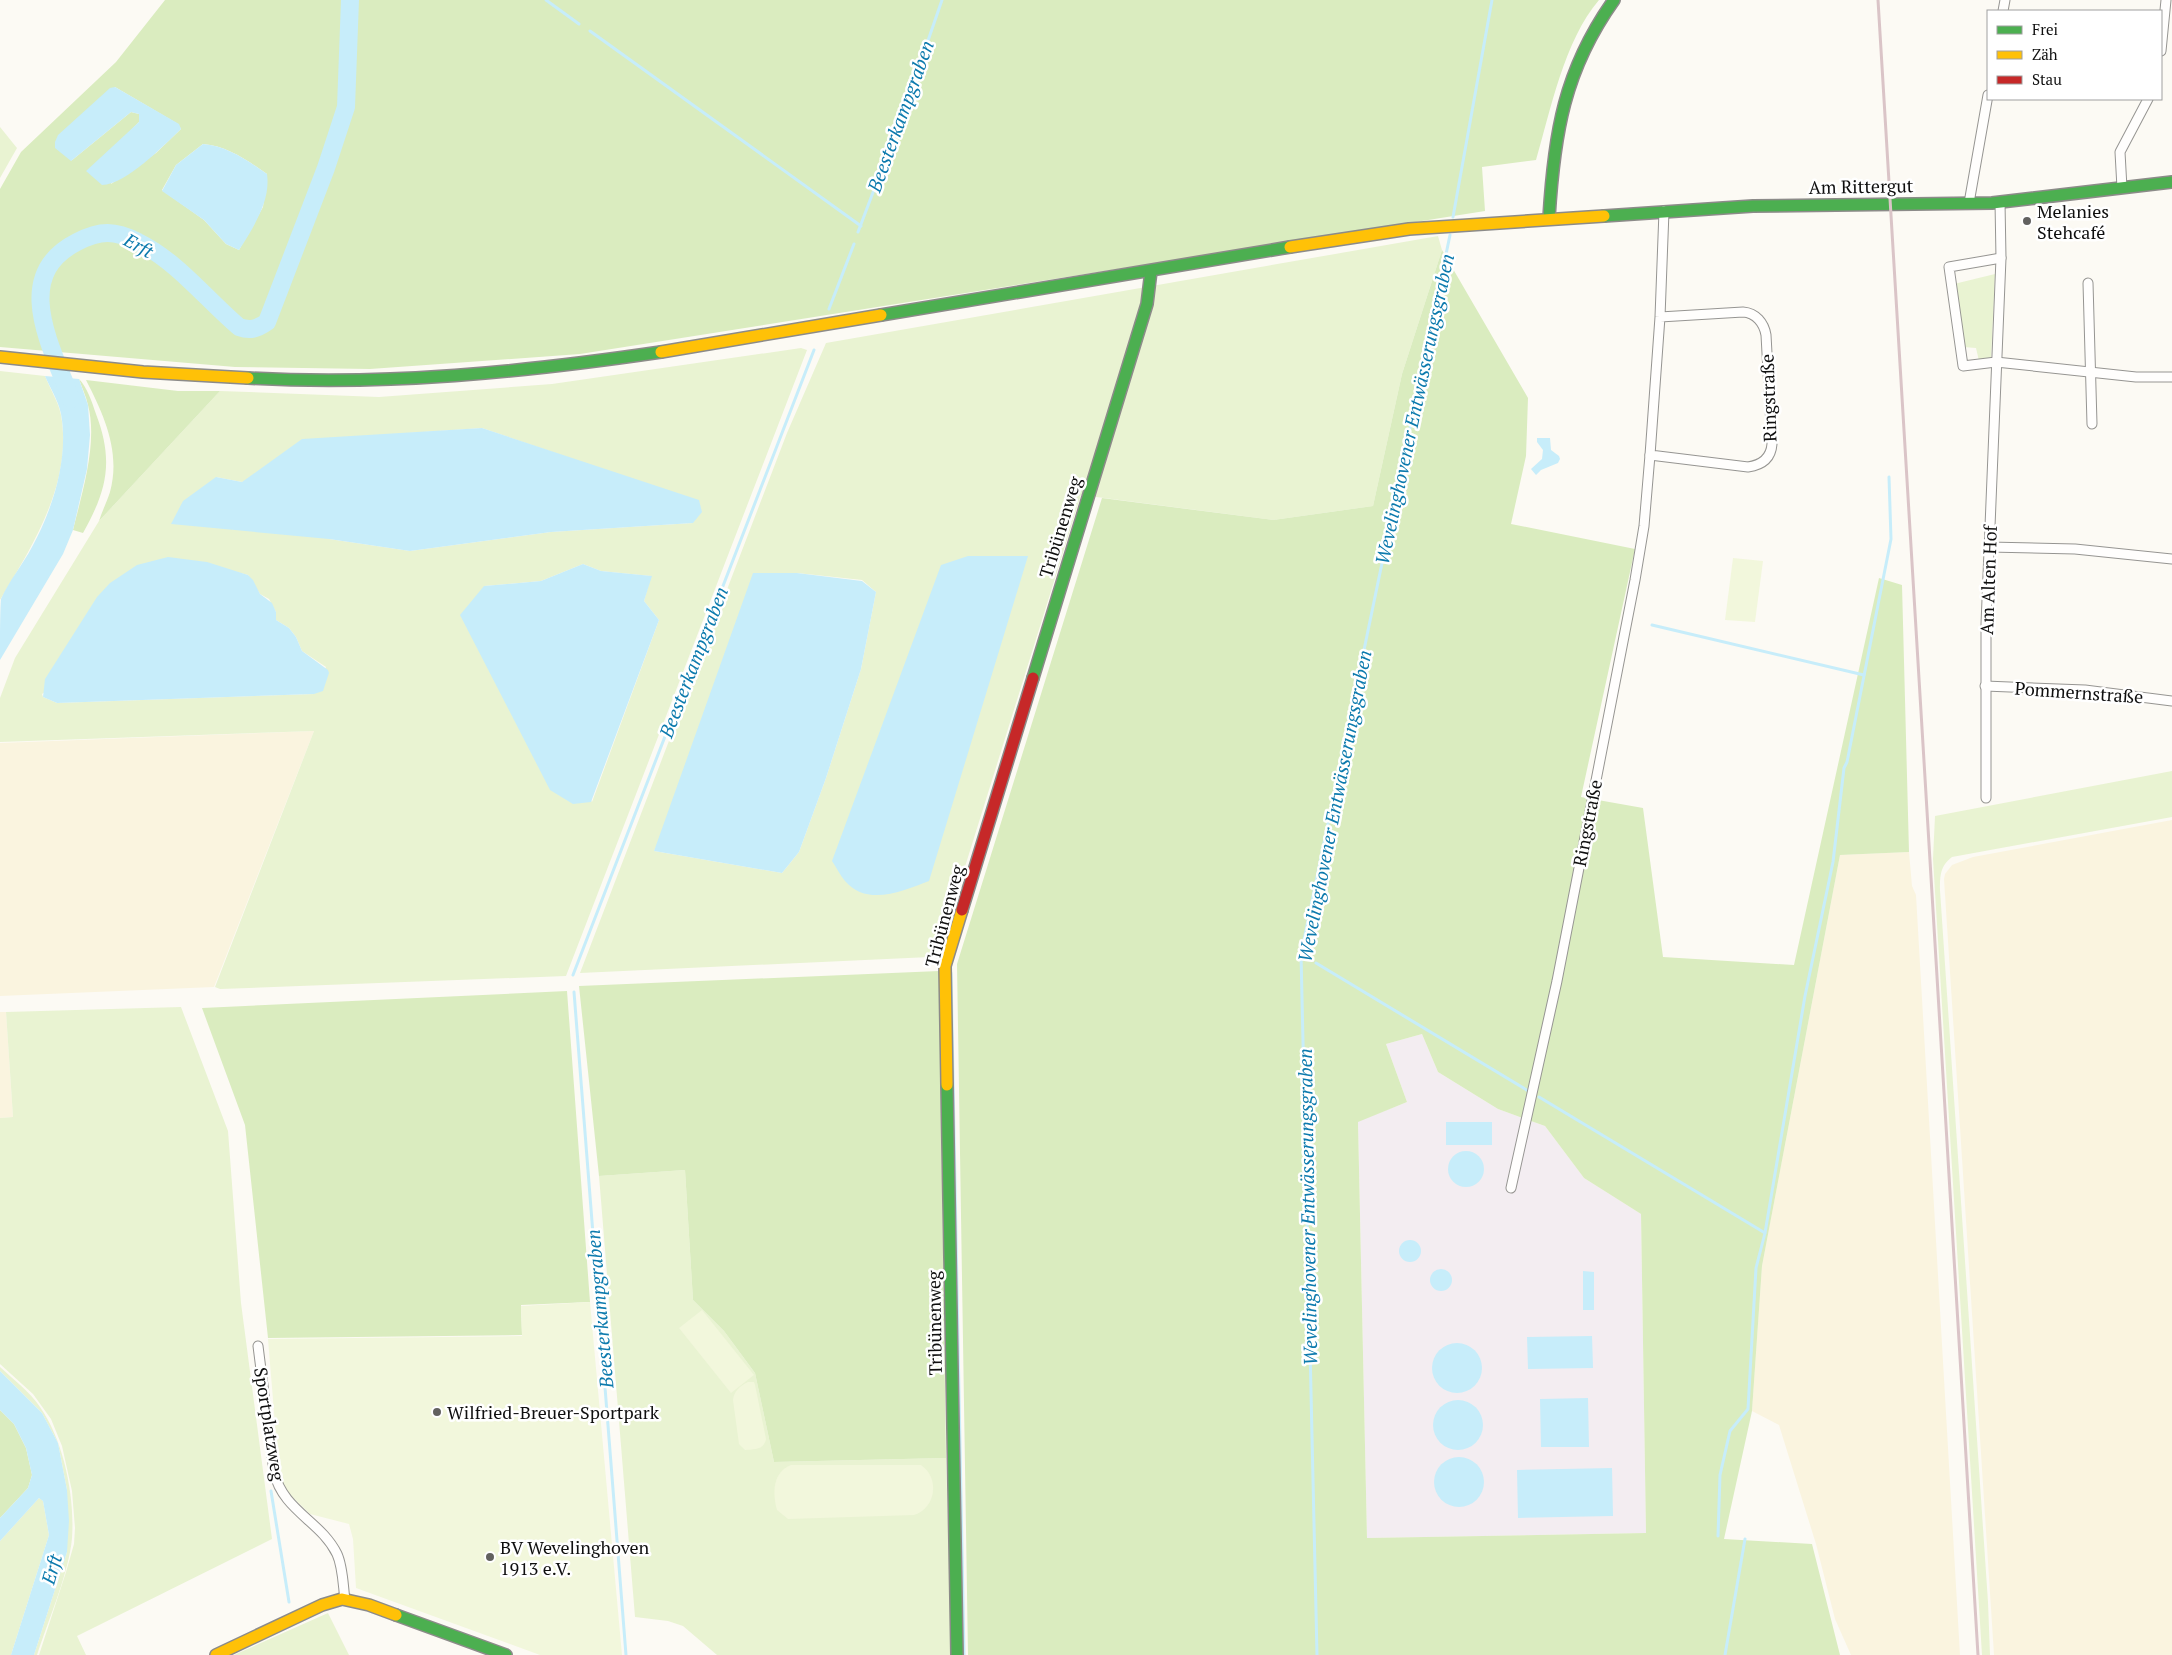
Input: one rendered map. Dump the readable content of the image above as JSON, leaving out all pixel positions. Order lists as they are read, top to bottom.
{
  "streets": {
    "street": [
      "Am Rittergut",
      "Ringstraße",
      "Tribünenweg",
      "Am Alten Hof",
      "Pommernstraße",
      "Sportplatzweg"
    ]
  },
  "crossings": [
    ["Am Rittergut", "Ringstraße"],
    ["Am Rittergut", "Tribünenweg"],
    ["Am Rittergut", "Am Alten Hof"],
    ["Am Alten Hof", "Pommernstraße"]
  ],
  "water": ["Beesterkampgraben", "Erft", "Wevelinghovener Entwässerungsgraben"],
  "places": ["Melanies Stehcafé", "Wilfried-Breuer-Sportpark", "BV Wevelinghoven 1913 e.V."],
  "legend": ["Frei", "Zäh", "Stau"]
}
